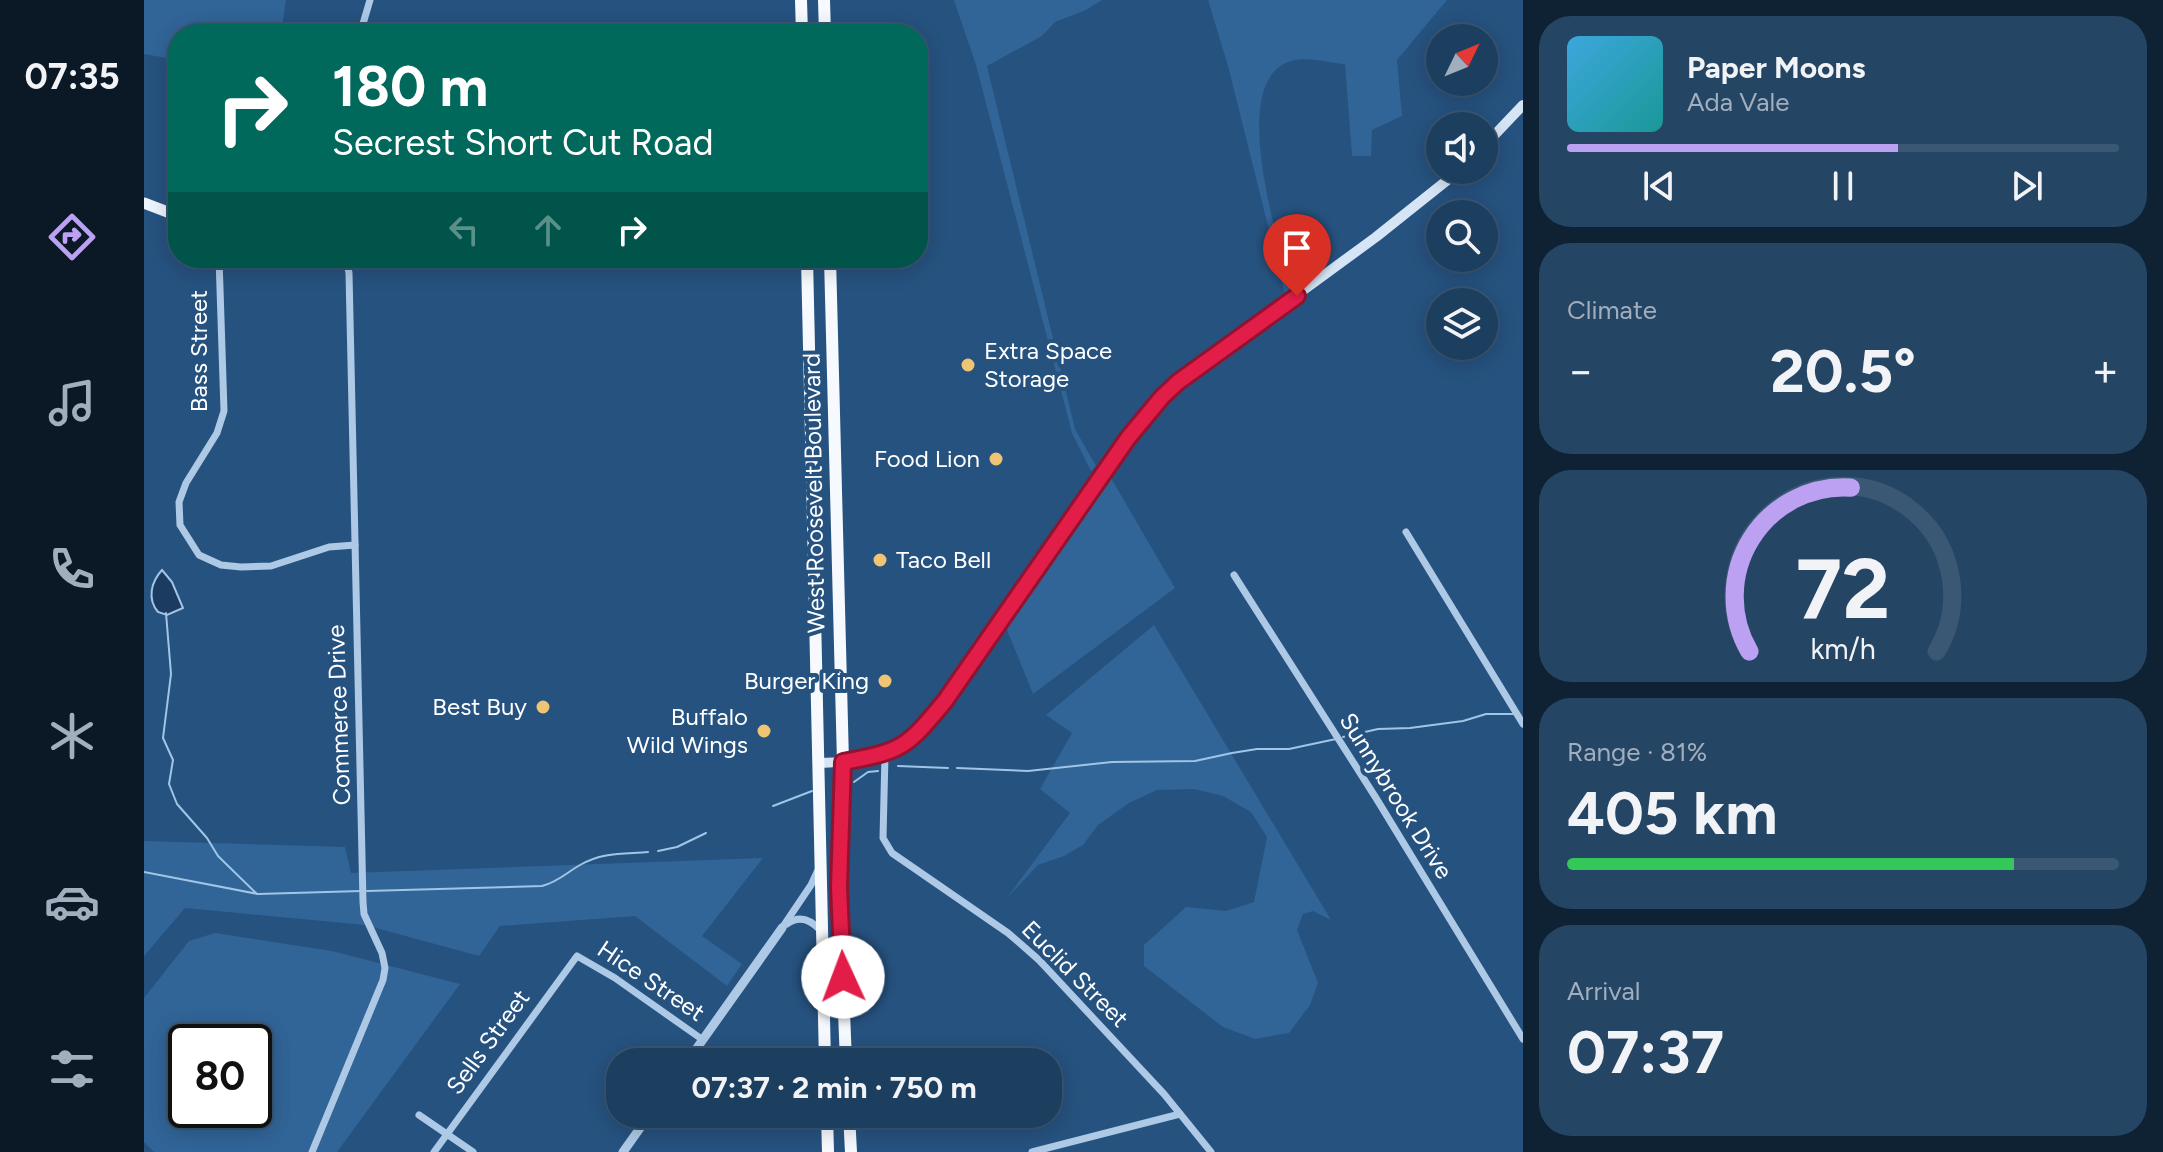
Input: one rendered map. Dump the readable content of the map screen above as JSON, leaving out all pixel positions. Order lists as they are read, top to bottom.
{
  "streets": {
    "highway": ["West Roosevelt Boulevard"],
    "street": [
      "Bass Street",
      "Commerce Drive",
      "Sunnybrook Drive",
      "Euclid Street",
      "Hice Street",
      "Sells Street"
    ]
  },
  "crossings": [
    ["Bass Street", "Commerce Drive"],
    ["Hice Street", "Sells Street"]
  ],
  "places": [
    "Extra Space Storage",
    "Food Lion",
    "Taco Bell",
    "Burger King",
    "Best Buy",
    "Buffalo Wild Wings"
  ],
  "north": "top right",
  "page": {
    "tabs": "07:35",
    "turn": ["180 m", "Secrest Short Cut Road"],
    "song": ["Paper Moons", "Ada Vale"],
    "tile": [
      "Climate",
      ["Range · 81%", "405 km"],
      ["Arrival", "07:37"]
    ],
    "heat": ["−", "20.5°", "+"],
    "limit": "80",
    "trip": "07:37 · 2 min · 750 m",
    "gauge": ["72", "km/h"]
  }
}
